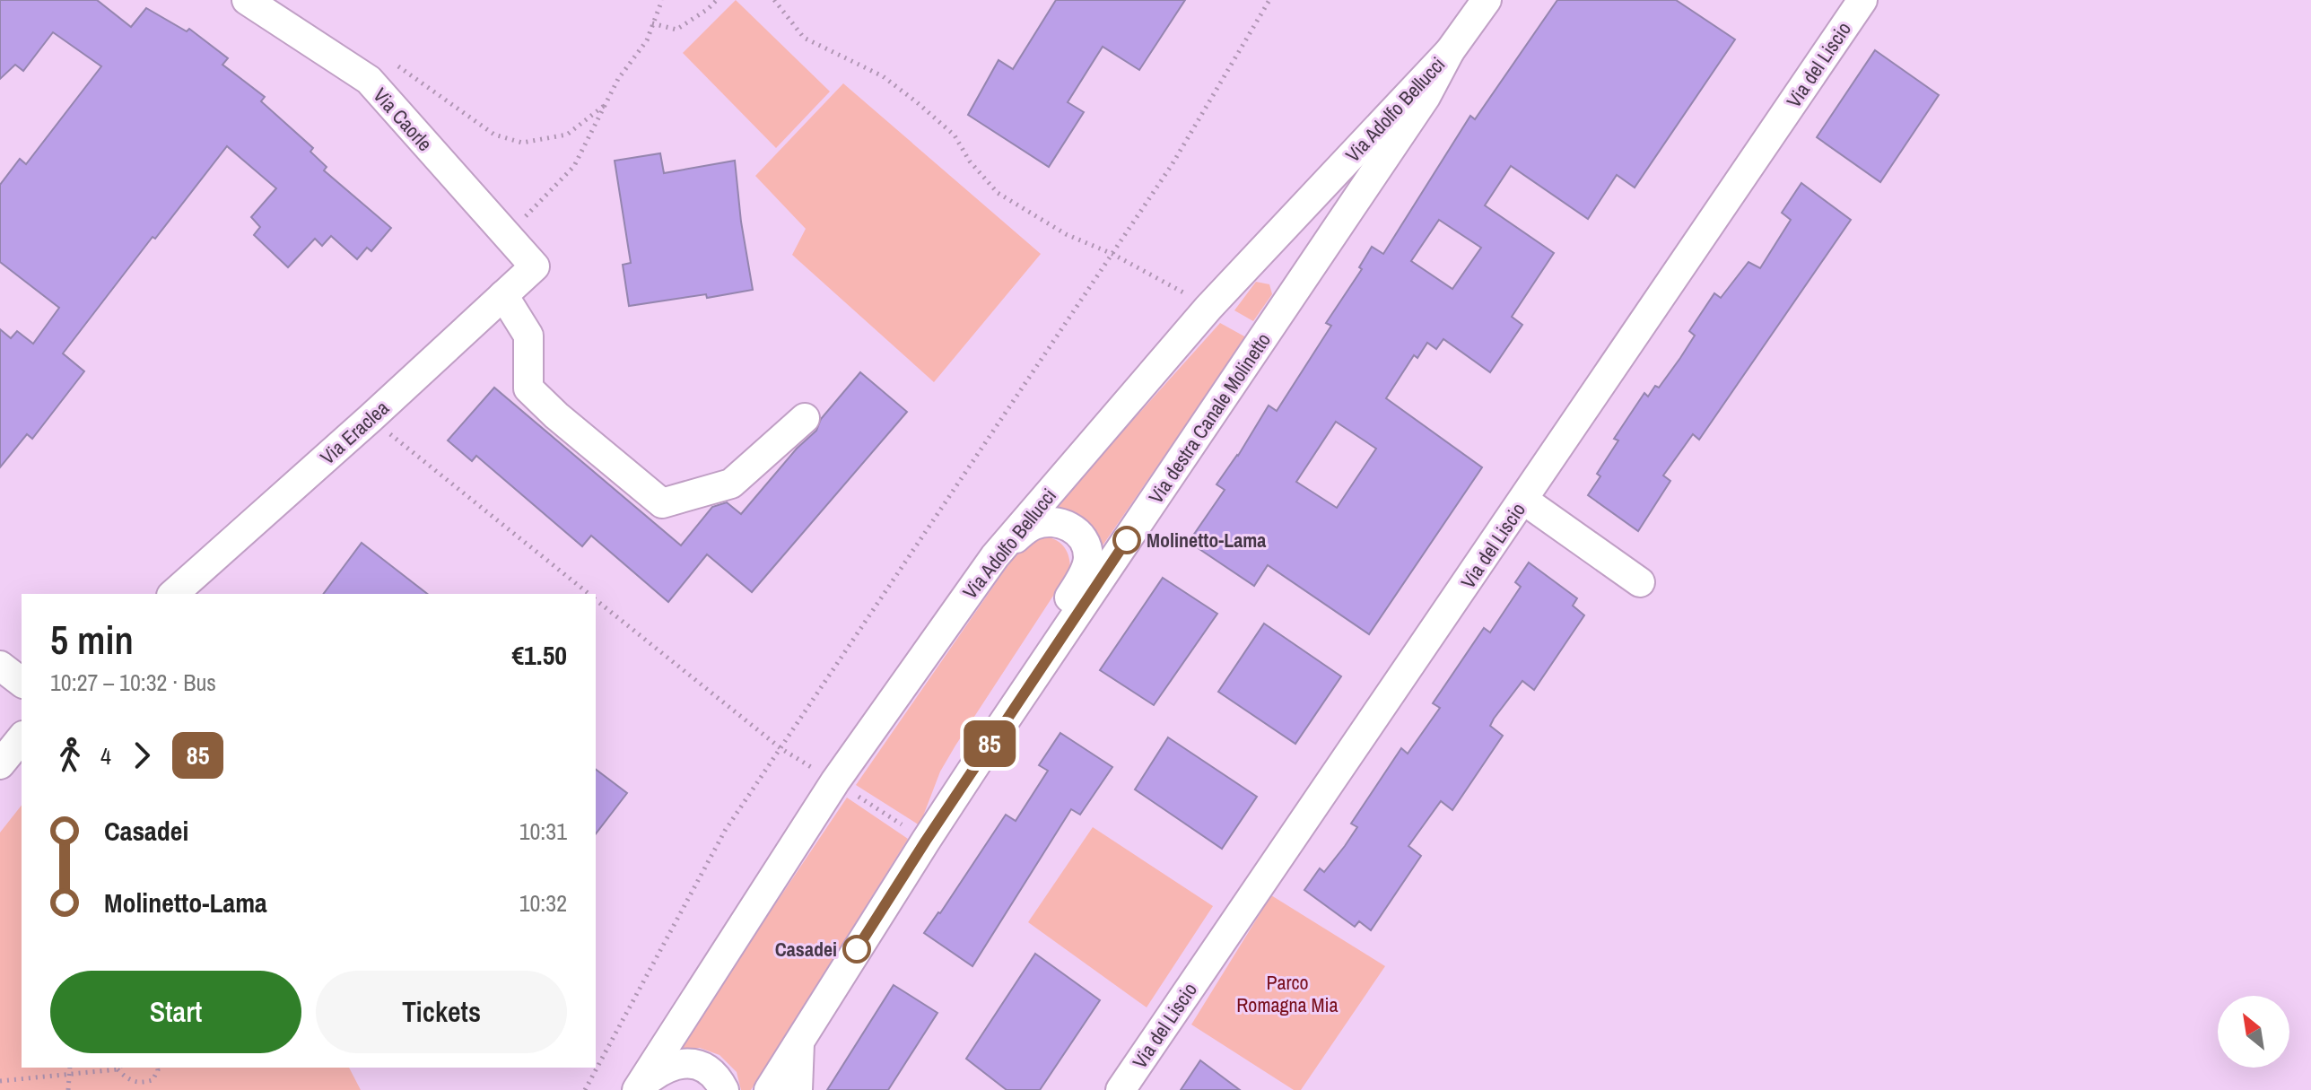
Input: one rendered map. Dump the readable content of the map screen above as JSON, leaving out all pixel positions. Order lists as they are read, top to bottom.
{
  "streets": {
    "street": [
      "Via del Liscio",
      "Via Adolfo Bellucci",
      "Via Caorle",
      "Via destra Canale Molinetto",
      "Via Eraclea"
    ]
  },
  "crossings": [
    ["Via Adolfo Bellucci", "Via destra Canale Molinetto"],
    ["Via Caorle", "Via Eraclea"]
  ],
  "parks": ["Parco Romagna Mia"],
  "places": ["Molinetto-Lama", "Casadei"],
  "lines": ["bus line 85"],
  "north": "top left",
  "page": {
    "on_map": "85",
    "heading": ["5 min", "10:27 – 10:32 · Bus", "€1.50"],
    "legs": ["4", "85"],
    "list": [
      {
        "name": "Casadei",
        "value": "10:31"
      },
      {
        "name": "Molinetto-Lama",
        "value": "10:32"
      }
    ],
    "buttons": ["Start", "Tickets"]
  }
}
